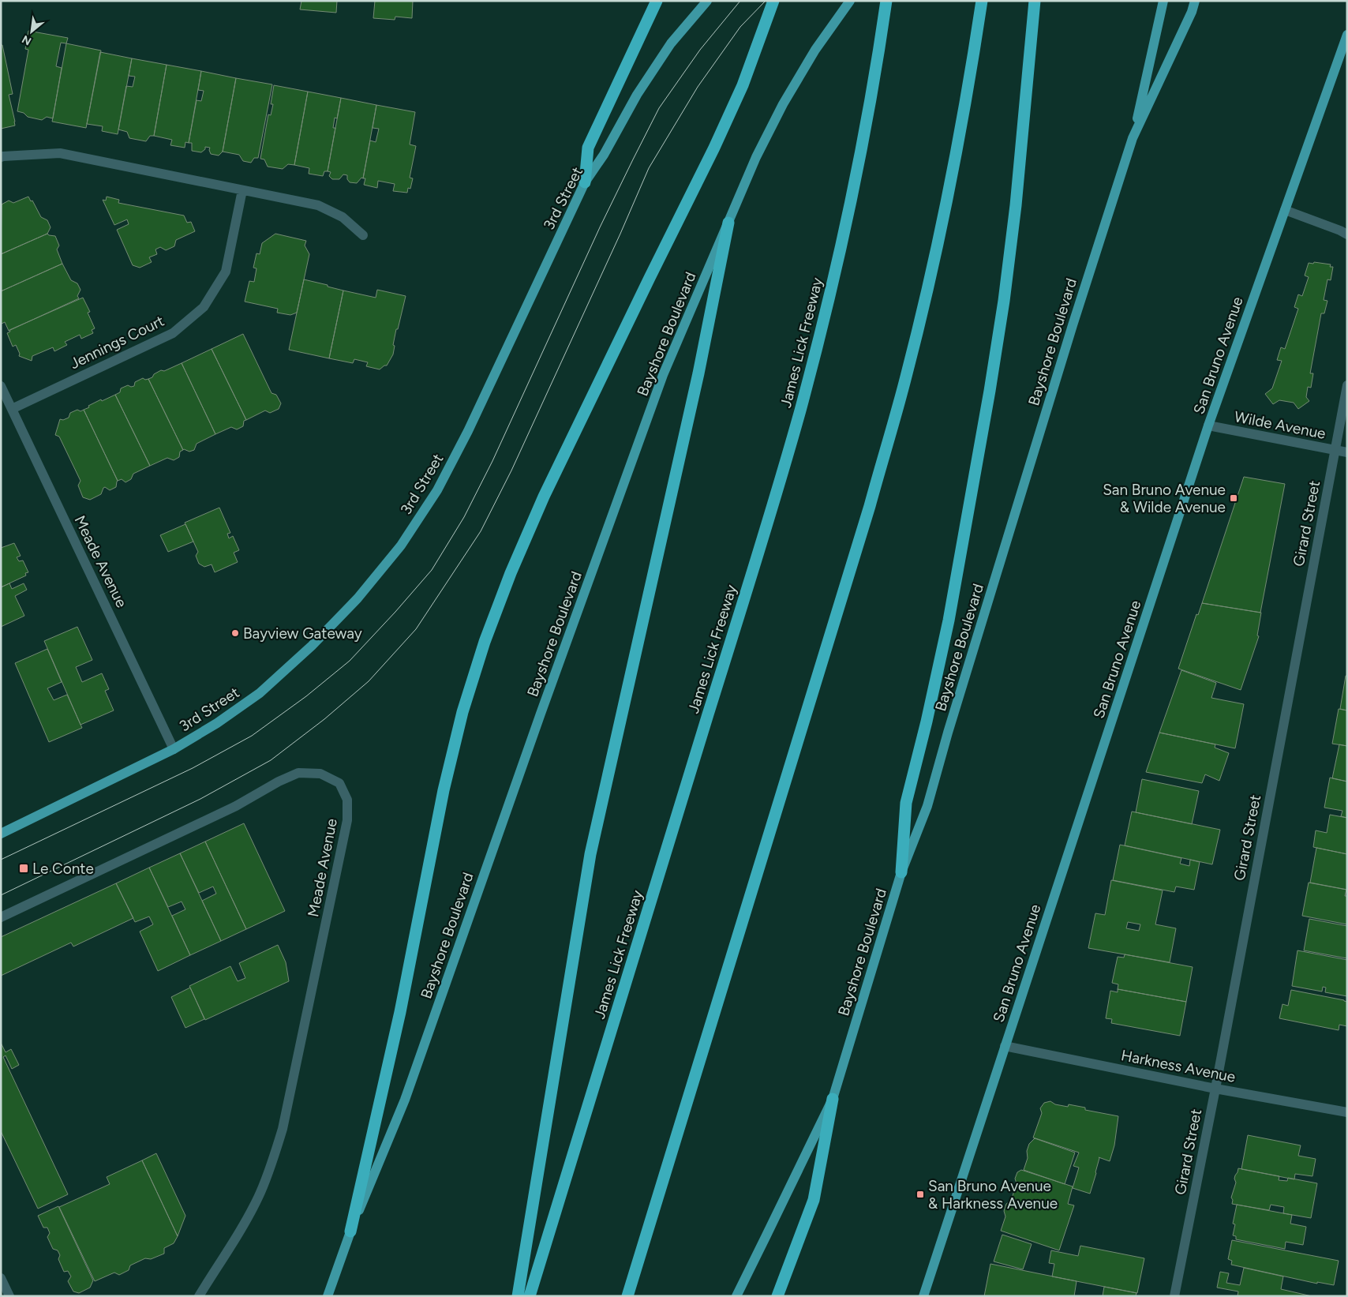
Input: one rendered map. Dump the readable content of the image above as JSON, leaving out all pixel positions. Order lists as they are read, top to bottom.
{
  "streets": {
    "highway": ["James Lick Freeway"],
    "main road": ["3rd Street", "Bayshore Boulevard", "San Bruno Avenue"],
    "street": [
      "Jennings Court",
      "Wilde Avenue",
      "Girard Street",
      "Meade Avenue",
      "Harkness Avenue"
    ]
  },
  "crossings": [
    ["3rd Street", "Meade Avenue"],
    ["Jennings Court", "Meade Avenue"],
    ["San Bruno Avenue", "Wilde Avenue"],
    ["San Bruno Avenue", "Harkness Avenue"],
    ["Wilde Avenue", "Girard Street"],
    ["Girard Street", "Harkness Avenue"]
  ],
  "places": {
    "transit": ["San Bruno Avenue & Wilde Avenue", "Le Conte", "San Bruno Avenue & Harkness Avenue"],
    "other": ["Bayview Gateway"]
  },
  "north": "bottom left"
}
